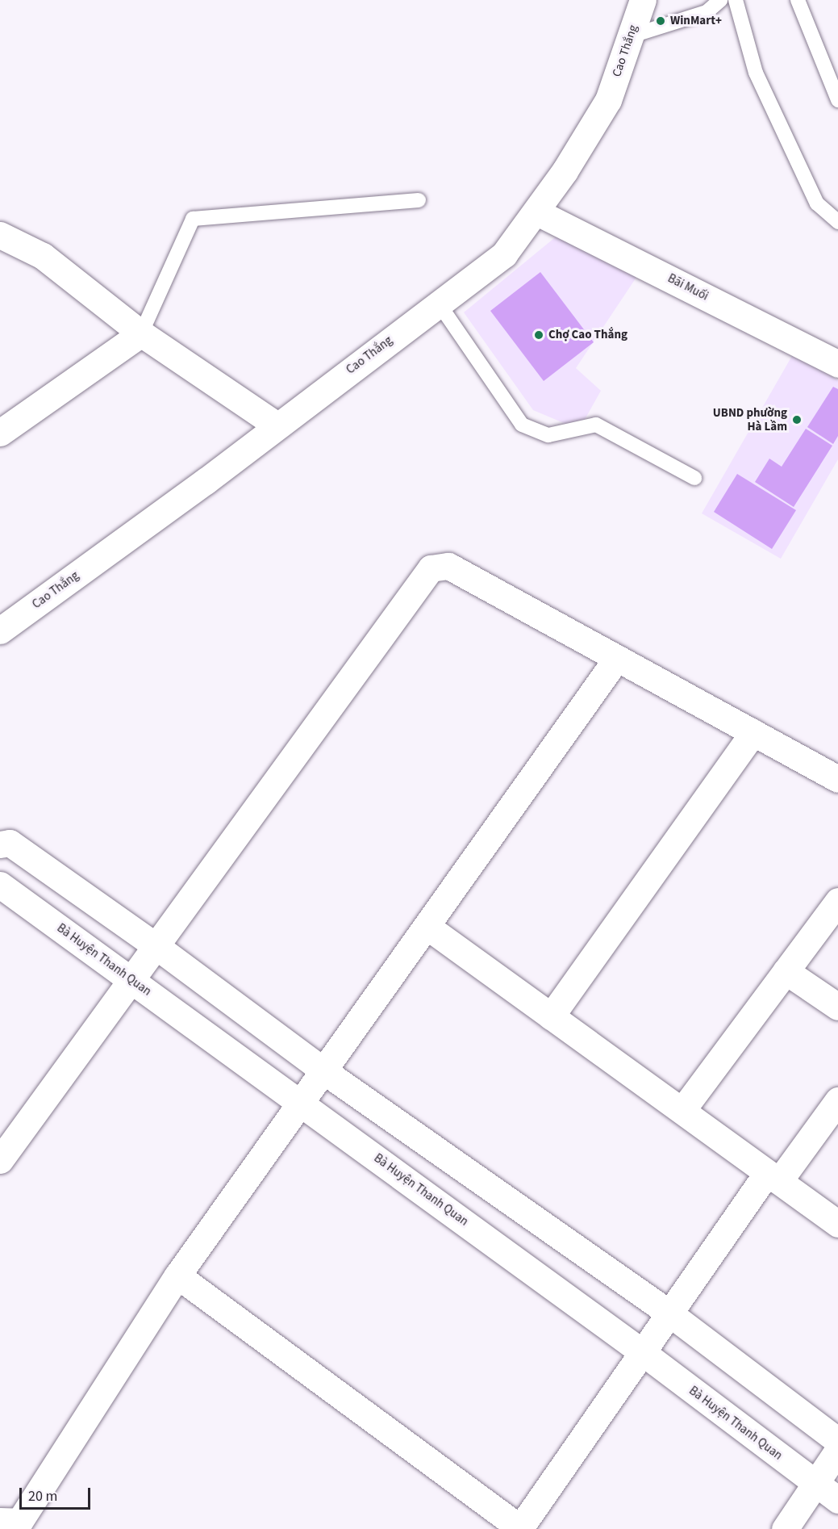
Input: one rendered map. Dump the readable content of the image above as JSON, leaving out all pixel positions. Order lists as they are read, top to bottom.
{
  "streets": {
    "street": ["Cao Thắng", "Bãi Muối", "Bà Huyện Thanh Quan"]
  },
  "crossings": [
    ["Cao Thắng", "Bãi Muối"]
  ],
  "places": ["WinMart+", "Chợ Cao Thắng", "UBND phường Hà Lầm"],
  "scale_bar": "20 m"
}
